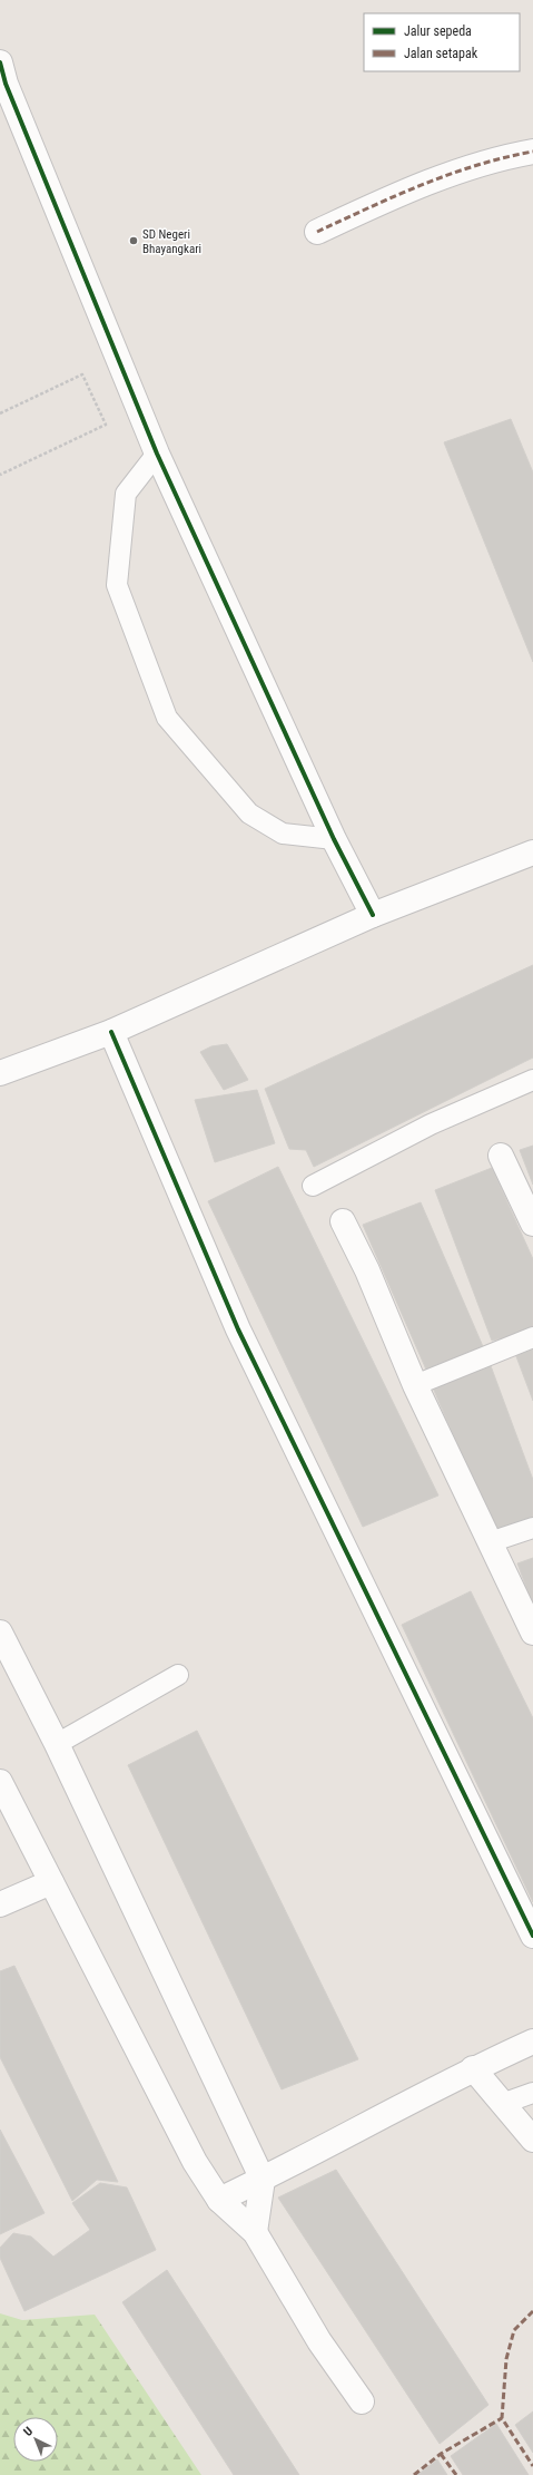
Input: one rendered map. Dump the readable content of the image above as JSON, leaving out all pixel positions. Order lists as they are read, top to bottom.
{
  "places": ["SD Negeri Bhayangkari"],
  "legend": ["Jalur sepeda", "Jalan setapak"],
  "north": "top left"
}
